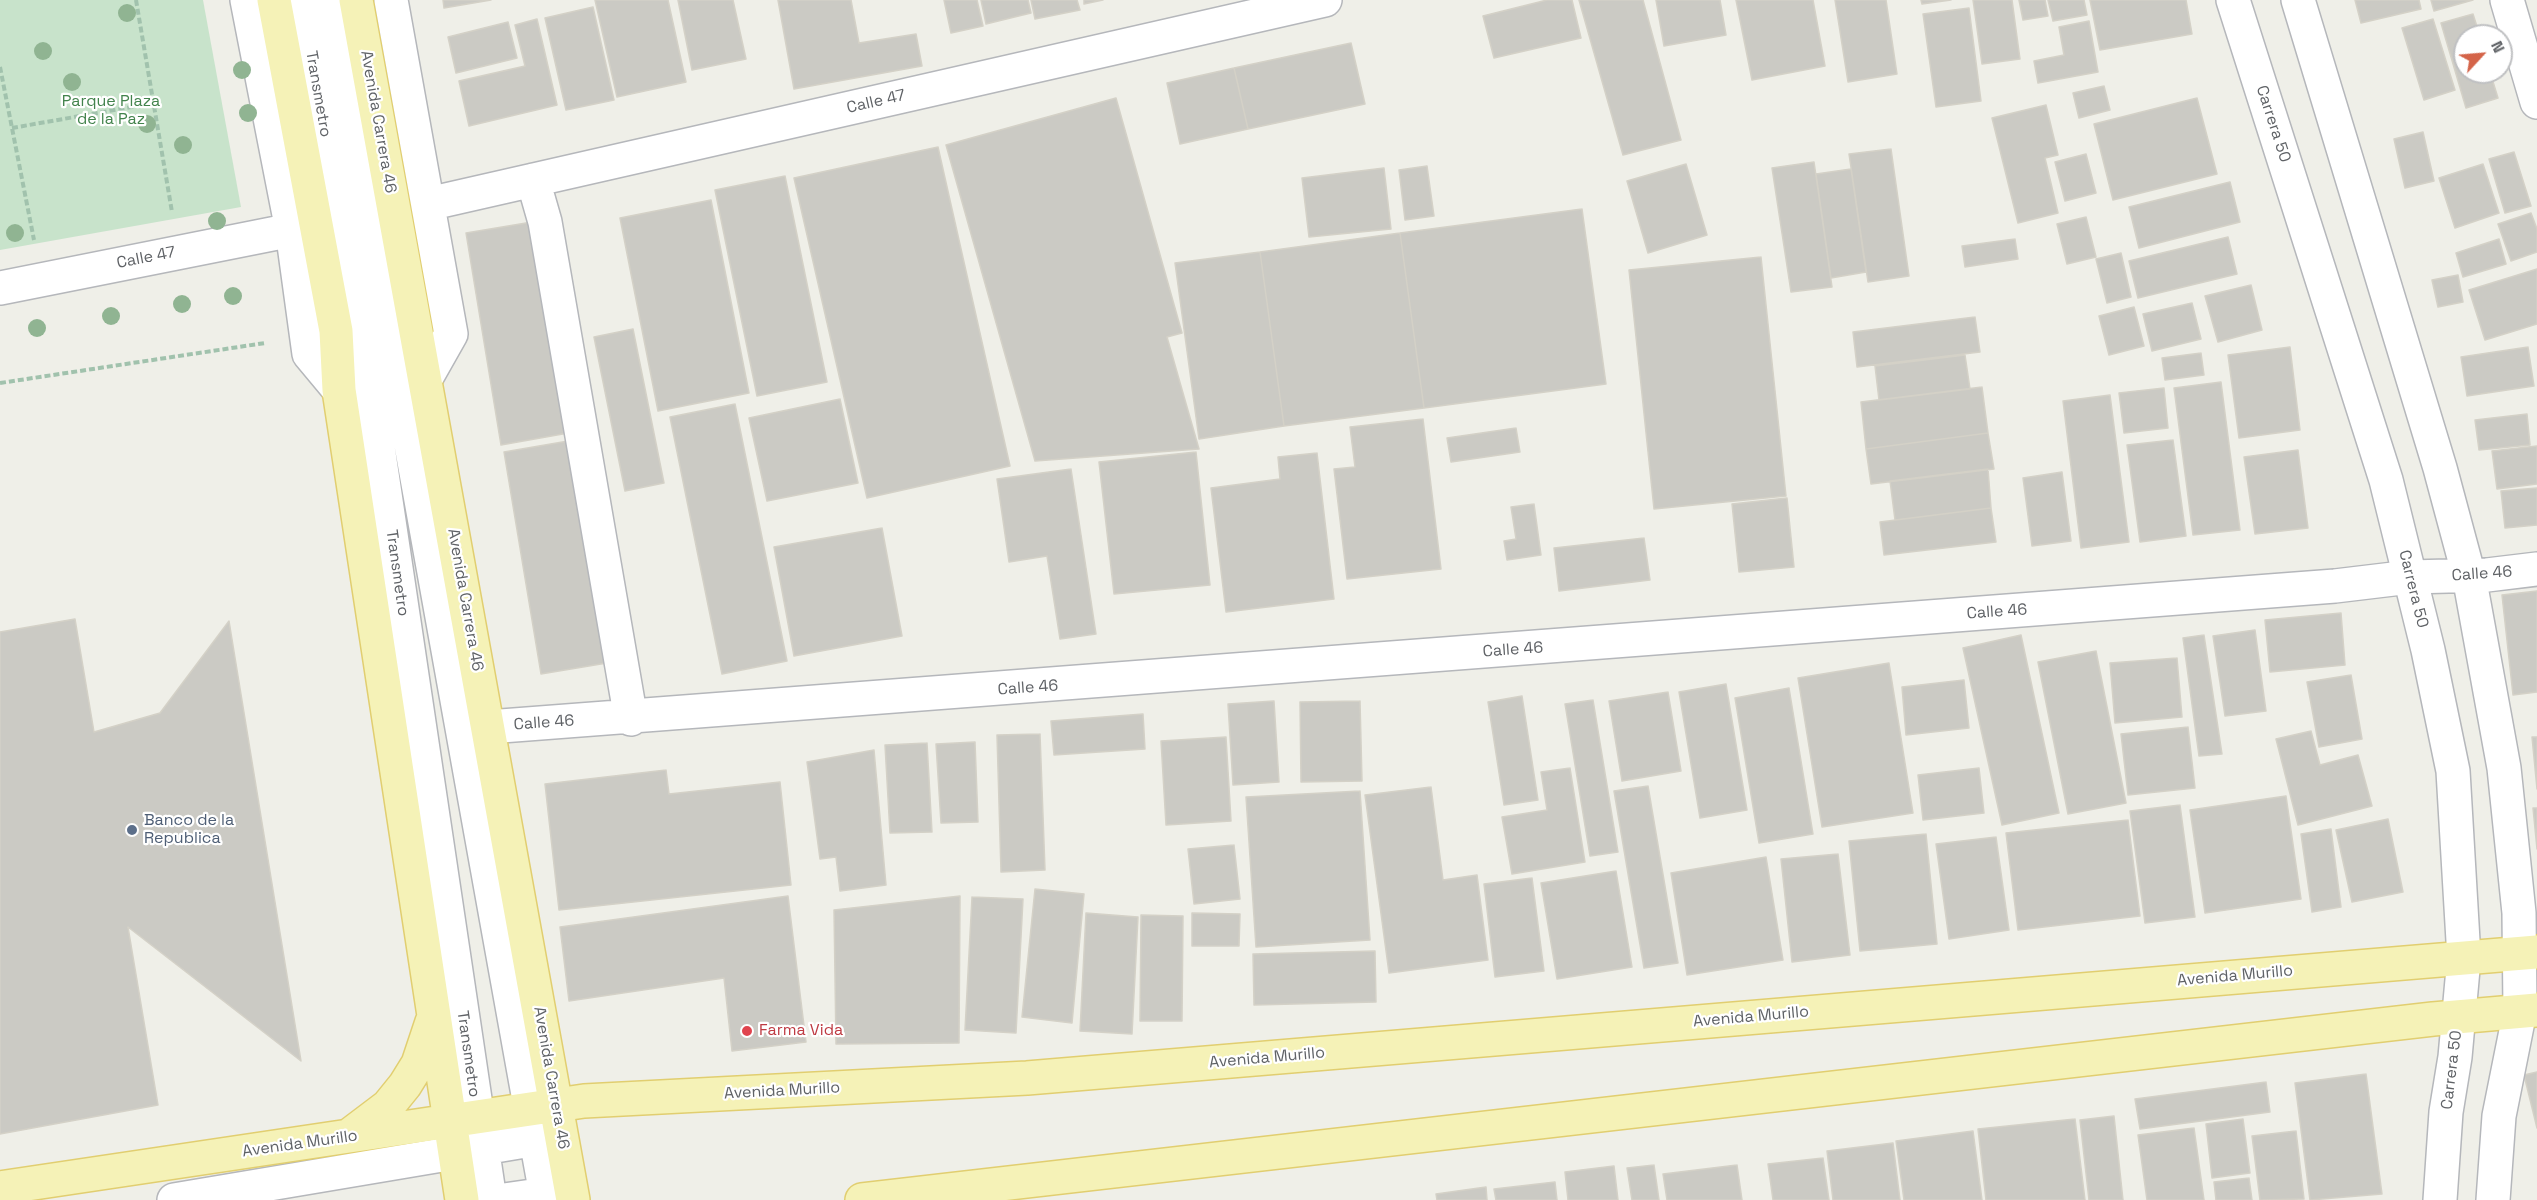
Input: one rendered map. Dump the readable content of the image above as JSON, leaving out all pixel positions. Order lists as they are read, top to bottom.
{
  "streets": {
    "main road": ["Avenida Carrera 46", "Avenida Murillo"],
    "street": [
      "Transmetro",
      "Calle 47",
      "Carrera 50",
      "Calle 46"
    ]
  },
  "crossings": [
    ["Transmetro", "Avenida Carrera 46"],
    ["Transmetro", "Avenida Murillo"],
    ["Avenida Carrera 46", "Calle 46"],
    ["Avenida Carrera 46", "Avenida Murillo"],
    ["Carrera 50", "Calle 46"],
    ["Carrera 50", "Avenida Murillo"]
  ],
  "parks": ["Parque Plaza de la Paz"],
  "places": ["Banco de la Republica", "Farma Vida"],
  "north": "top right"
}
